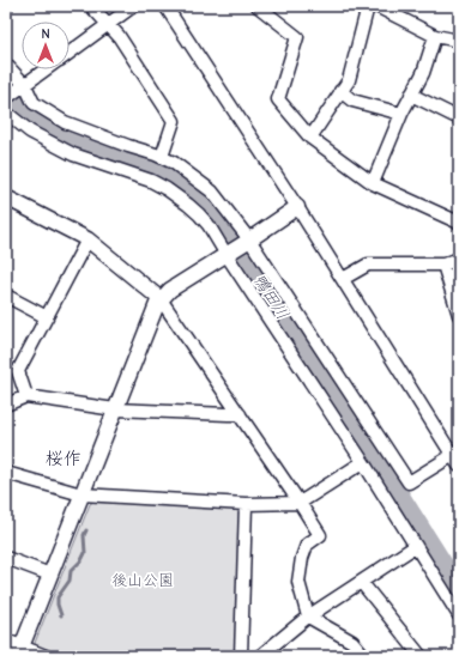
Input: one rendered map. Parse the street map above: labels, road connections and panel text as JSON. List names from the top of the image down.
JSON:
{
  "districts": ["桜作"],
  "water": ["鴨田川"],
  "parks": ["後山公園"],
  "north": "top"
}
